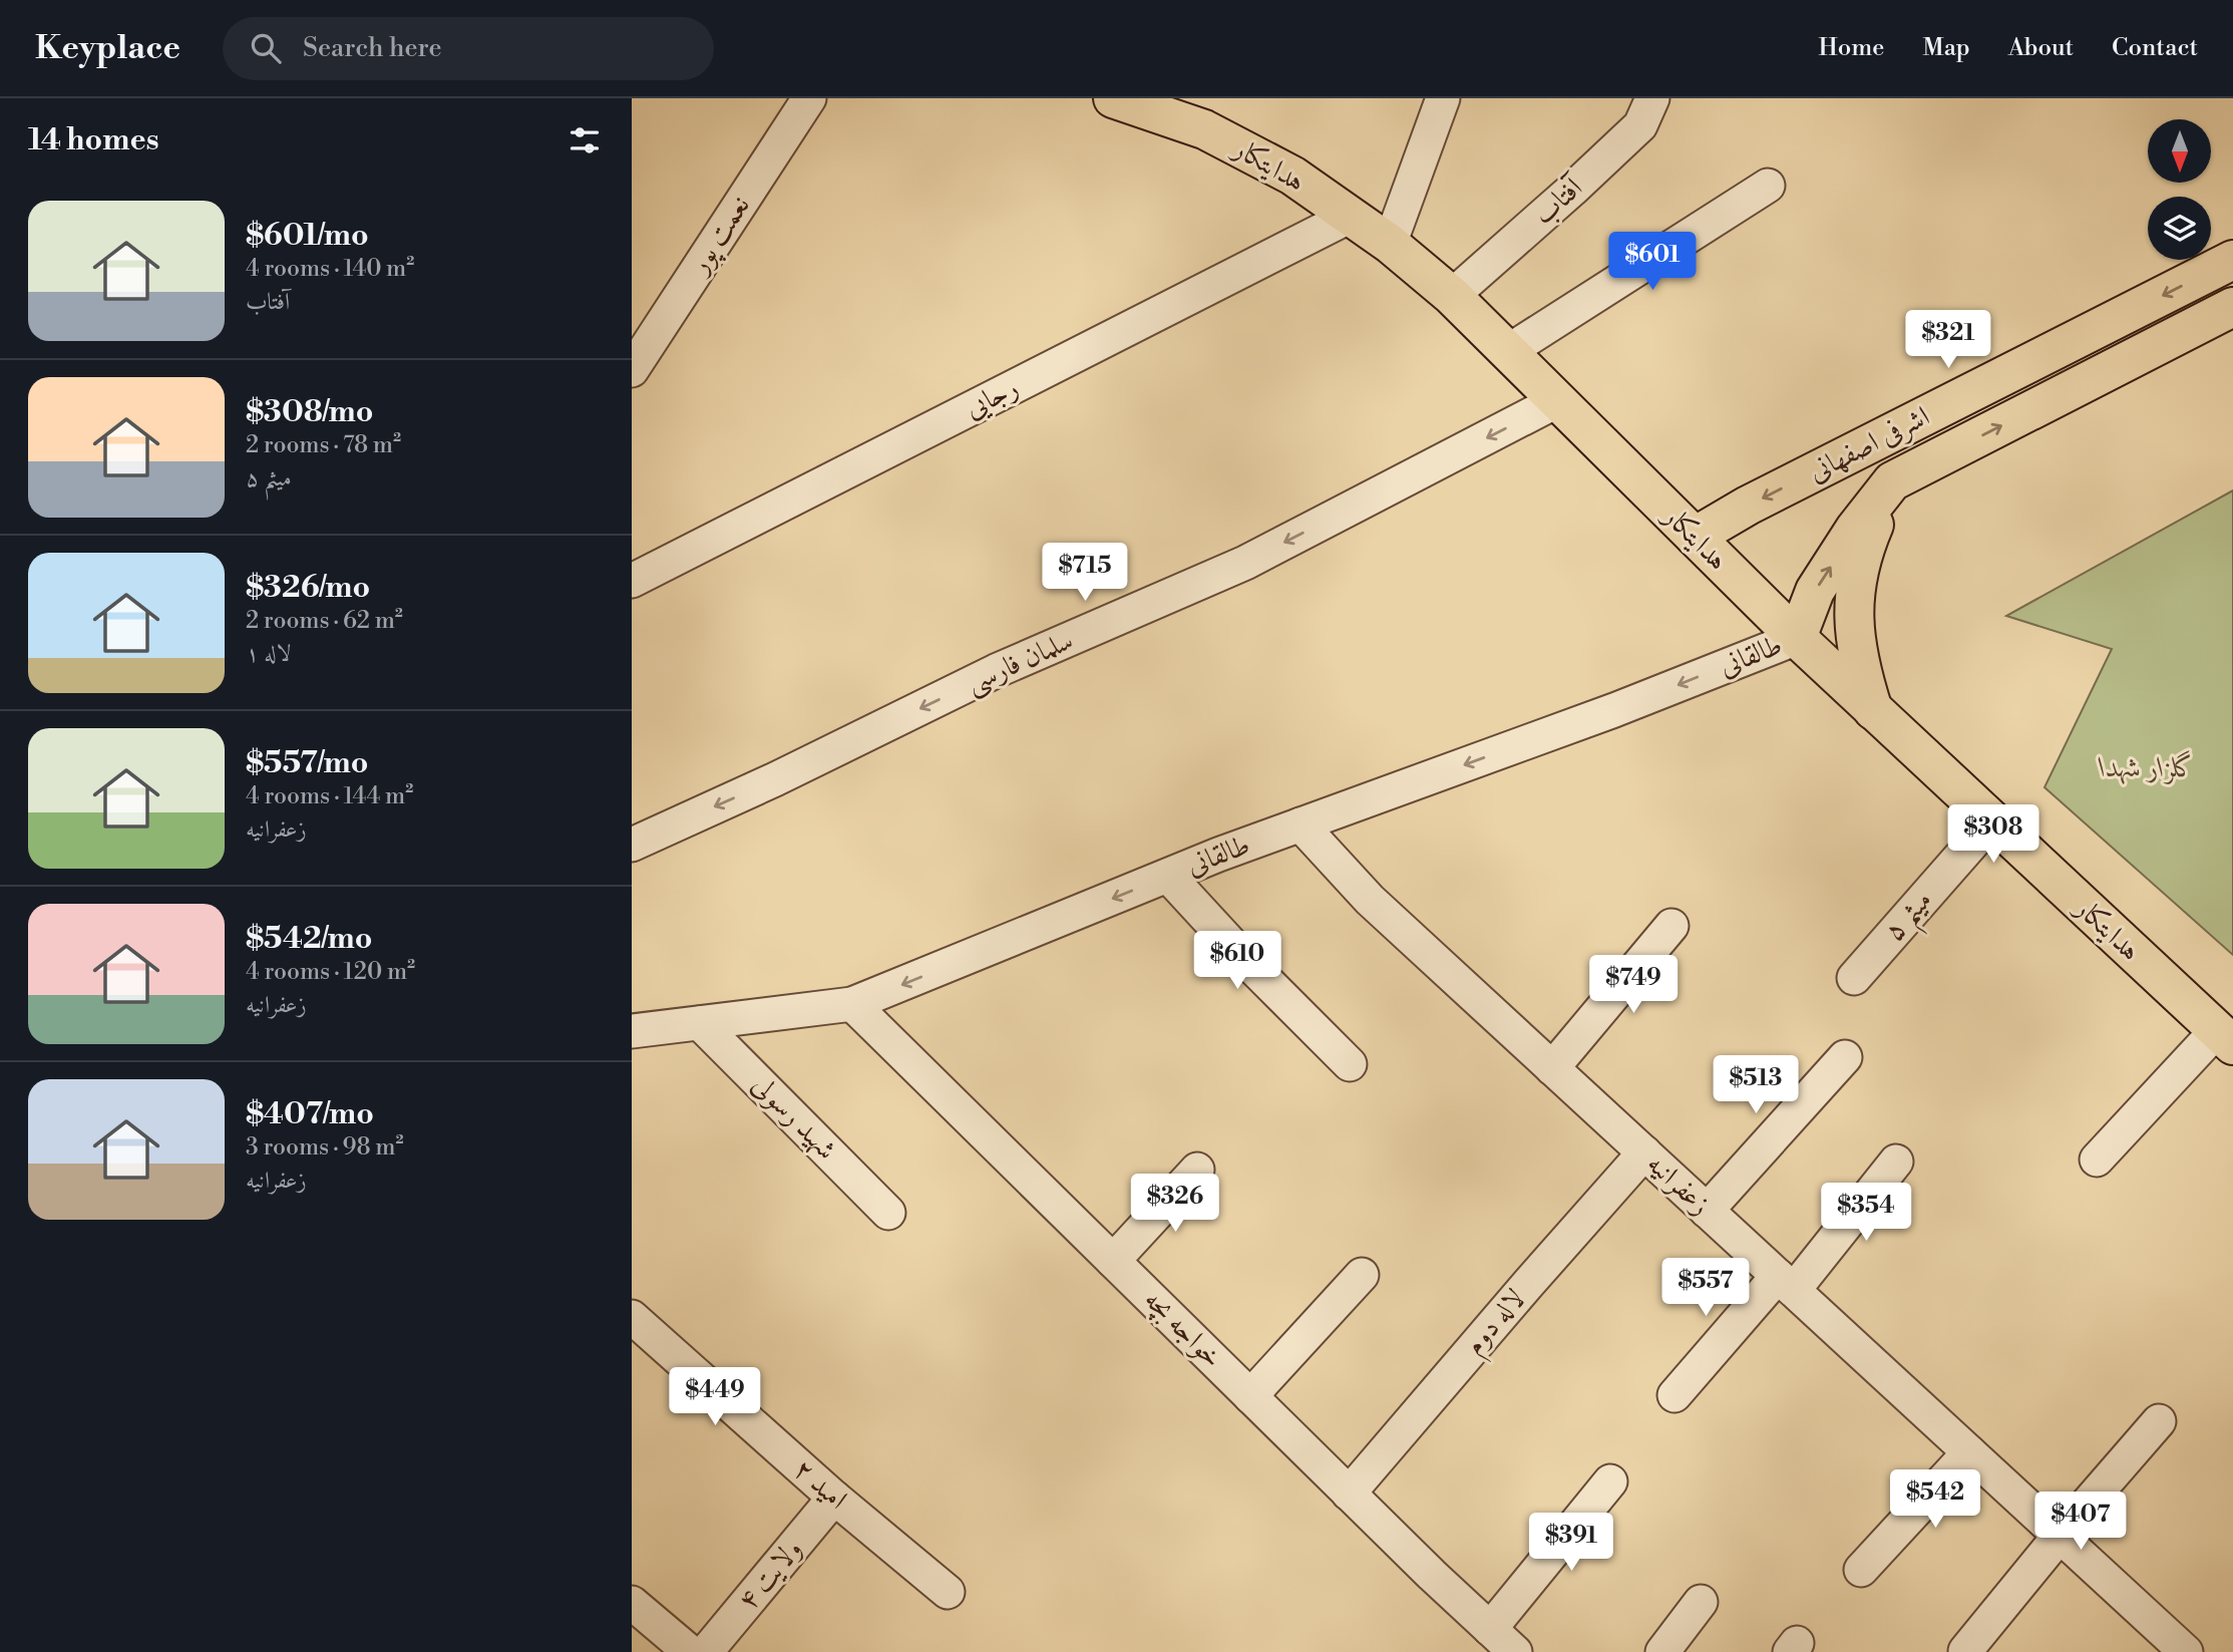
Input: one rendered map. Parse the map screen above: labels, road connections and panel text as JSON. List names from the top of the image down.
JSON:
{
  "streets": {
    "main road": ["هدایتکار", "اشرفی اصفهانی"],
    "street": [
      "آفتاب",
      "نعمت پور",
      "رجایی",
      "طالقانی",
      "سلمان فارسی",
      "میثم ۵",
      "شهید رسولی",
      "زعفرانیه",
      "لاله دوم",
      "خواجه بچه",
      "امید ۲",
      "ولایت ۴"
    ]
  },
  "crossings": [
    ["هدایتکار", "آفتاب"],
    ["هدایتکار", "رجایی"],
    ["هدایتکار", "اشرفی اصفهانی"],
    ["هدایتکار", "طالقانی"],
    ["هدایتکار", "سلمان فارسی"],
    ["هدایتکار", "میثم ۵"],
    ["اشرفی اصفهانی", "طالقانی"],
    ["طالقانی", "شهید رسولی"],
    ["طالقانی", "زعفرانیه"],
    ["طالقانی", "خواجه بچه"],
    ["زعفرانیه", "لاله دوم"],
    ["لاله دوم", "خواجه بچه"],
    ["امید ۲", "ولایت ۴"]
  ],
  "one_way": ["طالقانی", "سلمان فارسی"],
  "parks": ["گلزار شهدا"],
  "north": "bottom",
  "page": {
    "header": "Keyplace",
    "search": "Search here",
    "nav": [
      "Home",
      "Map",
      "About",
      "Contact"
    ],
    "heading": "14 homes",
    "list": [
      {
        "name": "$601/mo",
        "note": "4 rooms · 140 m² · آفتاب"
      },
      {
        "name": "$308/mo",
        "note": "2 rooms · 78 m² · میثم ۵"
      },
      {
        "name": "$326/mo",
        "note": "2 rooms · 62 m² · لاله ۱"
      },
      {
        "name": "$557/mo",
        "note": "4 rooms · 144 m² · زعفرانیه"
      },
      {
        "name": "$542/mo",
        "note": "4 rooms · 120 m² · زعفرانیه"
      },
      {
        "name": "$407/mo",
        "note": "3 rooms · 98 m² · زعفرانیه"
      }
    ],
    "price": [
      "$601",
      "$321",
      "$715",
      "$308",
      "$610",
      "$749",
      "$513",
      "$326",
      "$354",
      "$557",
      "$449",
      "$542",
      "$407",
      "$391"
    ]
  }
}
